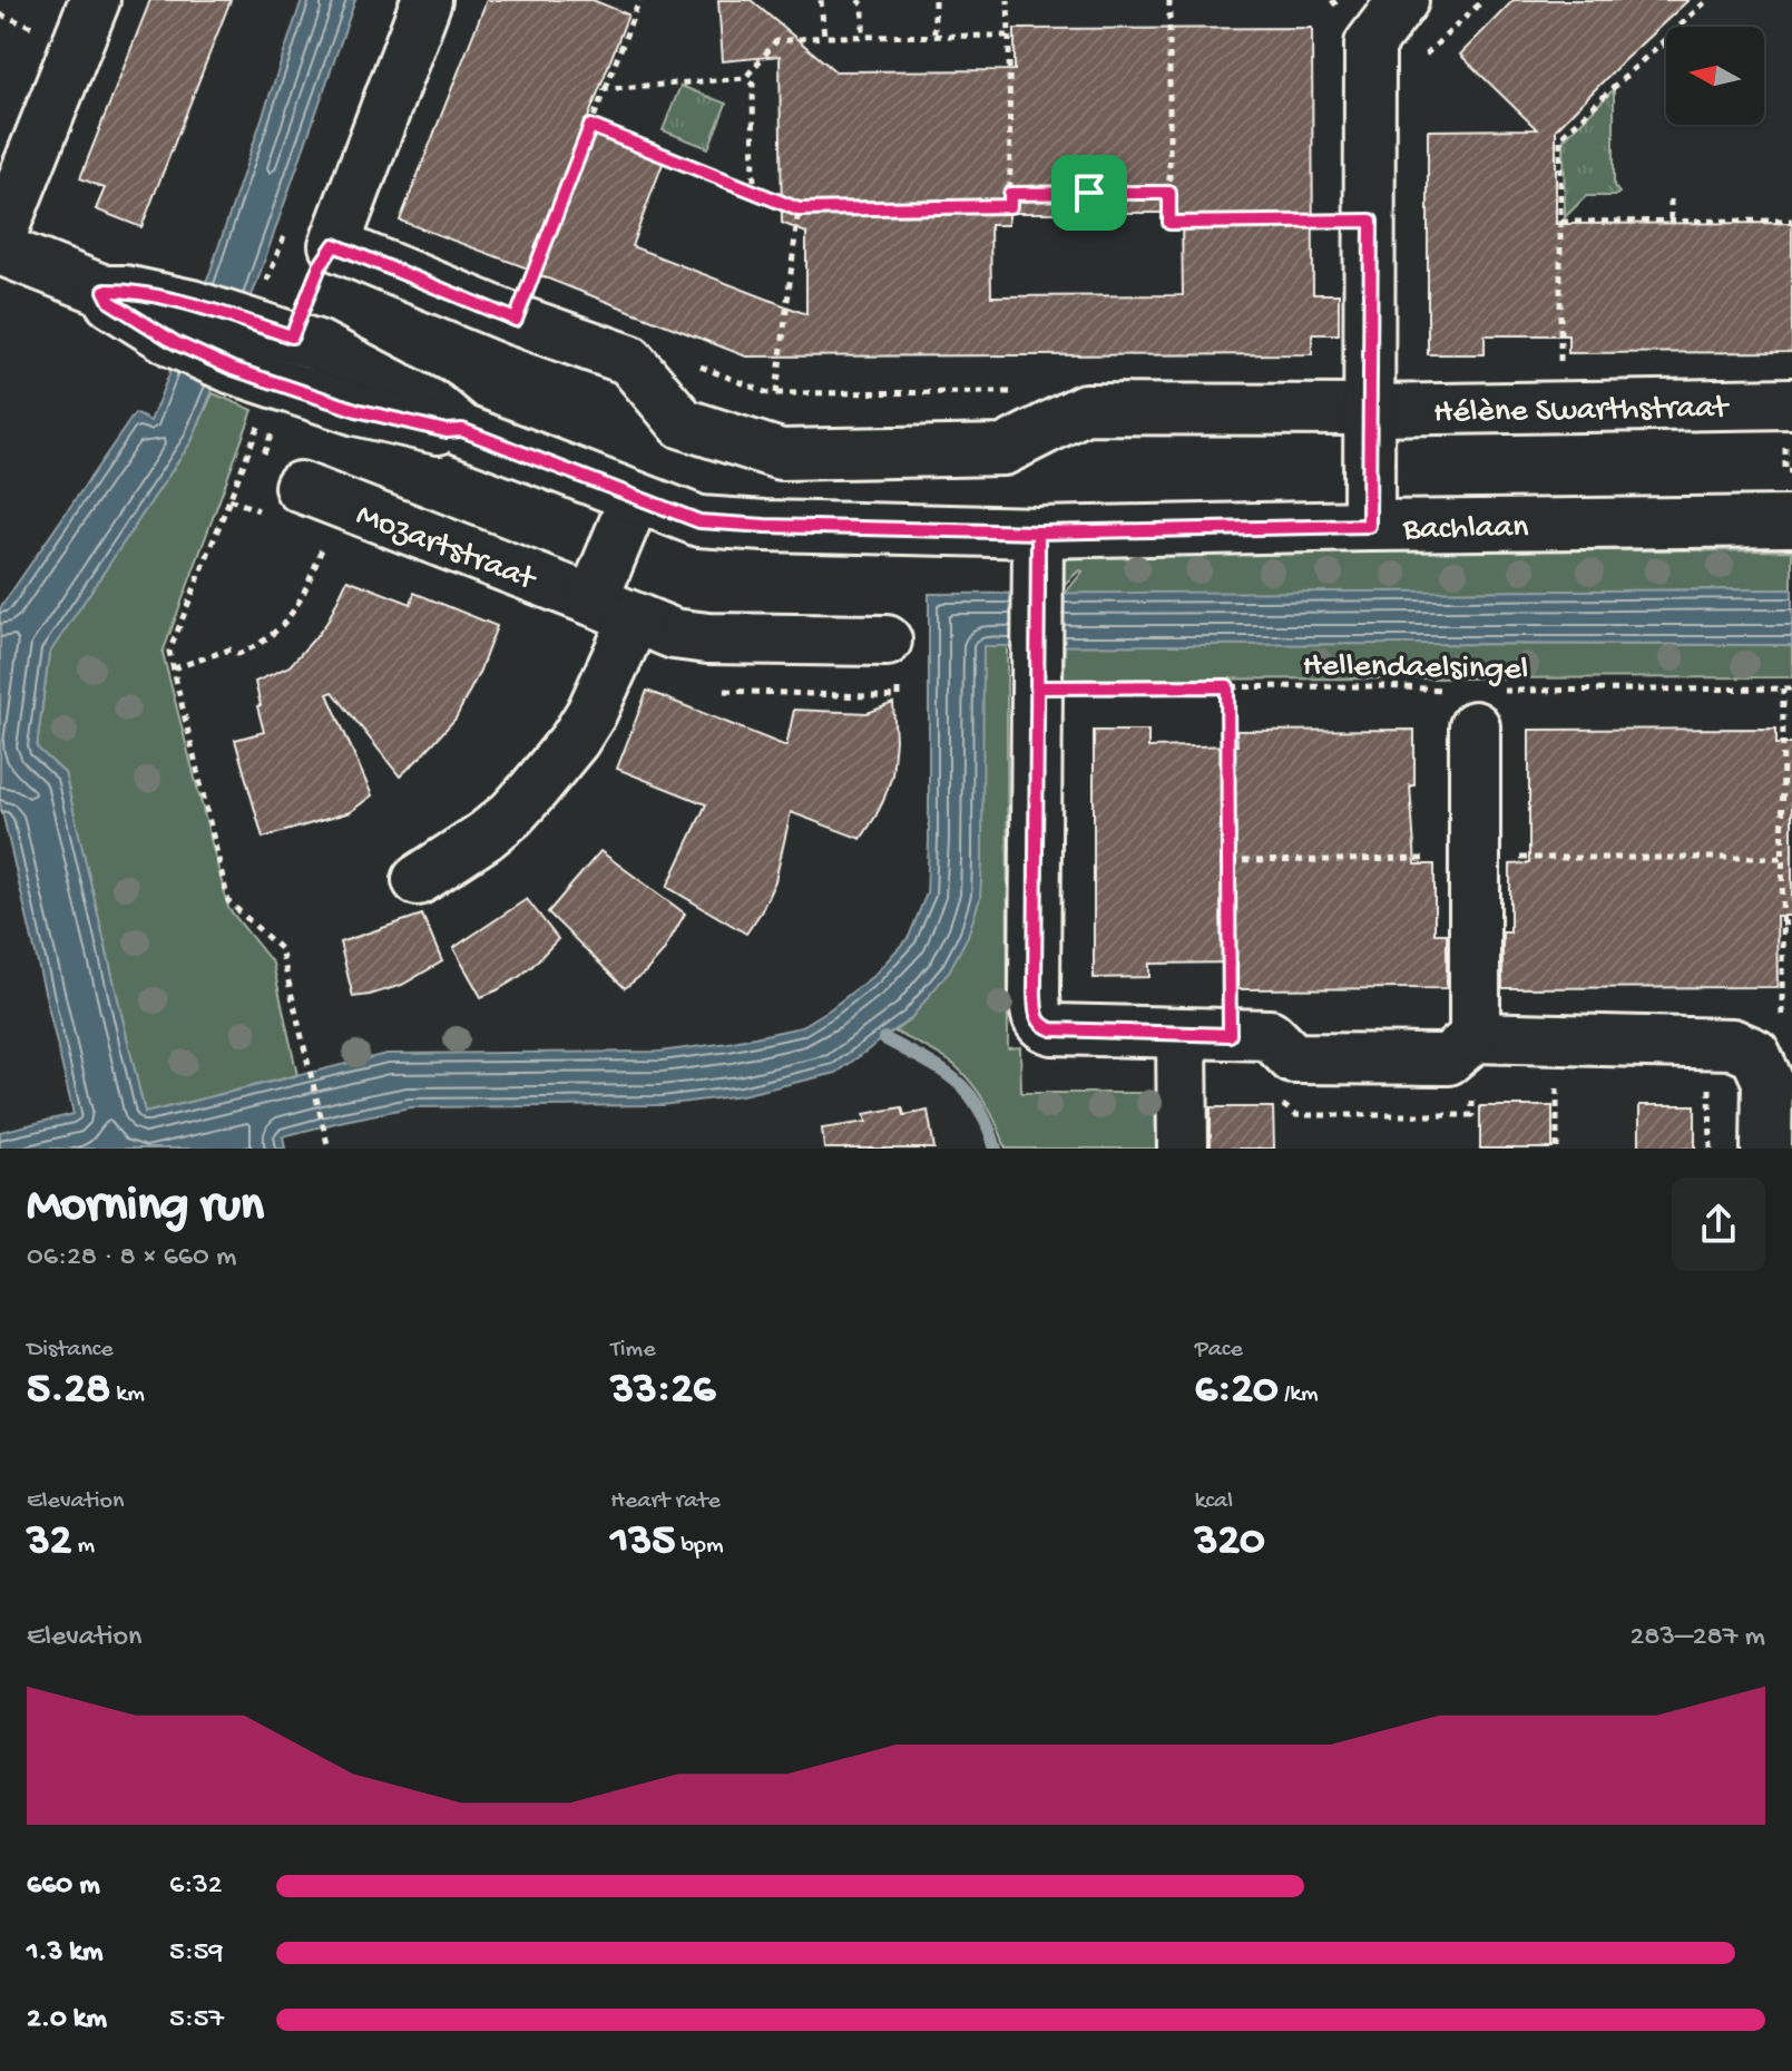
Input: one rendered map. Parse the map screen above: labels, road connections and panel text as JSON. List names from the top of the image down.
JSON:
{
  "streets": {
    "street": ["Hélène Swarthstraat", "Bachlaan", "Mozartstraat"],
    "path": ["Hellendaelsingel"]
  },
  "north": "left",
  "page": {
    "heading": ["Morning run", "06:28 · 8 × 660 m"],
    "stats": [
      ["Distance", "5.28 km"],
      ["Time", "33:26"],
      ["Pace", "6:20 /km"],
      ["Elevation", "32 m"],
      ["Heart rate", "135 bpm"],
      ["kcal", "320"]
    ],
    "chart": ["Elevation", "283–287 m"],
    "list": [
      {
        "name": "660 m",
        "note": "6:32"
      },
      {
        "name": "1.3 km",
        "note": "5:59"
      },
      {
        "name": "2.0 km",
        "note": "5:57"
      }
    ]
  }
}
